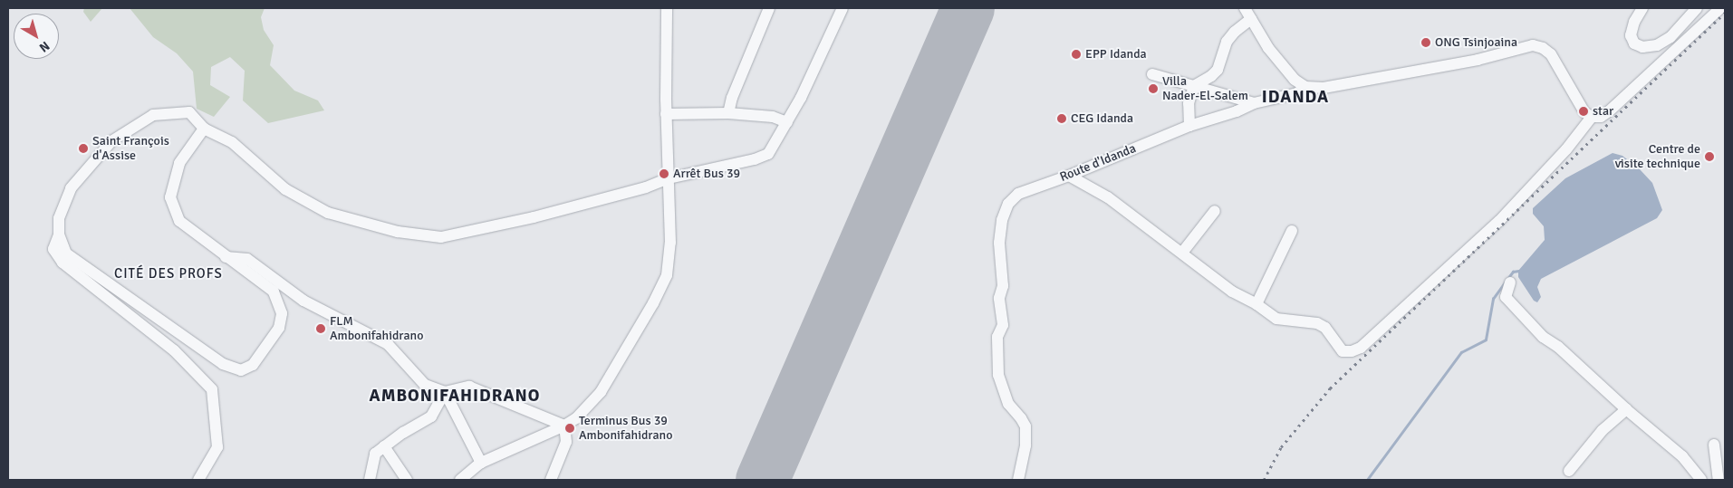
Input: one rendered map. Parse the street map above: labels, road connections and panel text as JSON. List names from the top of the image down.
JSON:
{
  "streets": {
    "street": ["Route d'Idanda"]
  },
  "districts": ["IDANDA", "CITÉ DES PROFS", "AMBONIFAHIDRANO"],
  "places": [
    "ONG Tsinjoaina",
    "EPP Idanda",
    "Villa Nader-El-Salem",
    "star",
    "CEG Idanda",
    "Saint François d'Assise",
    "Centre de visite technique",
    "Arrêt Bus 39",
    "FLM Ambonifahidrano",
    "Terminus Bus 39 Ambonifahidrano"
  ],
  "north": "bottom right"
}
